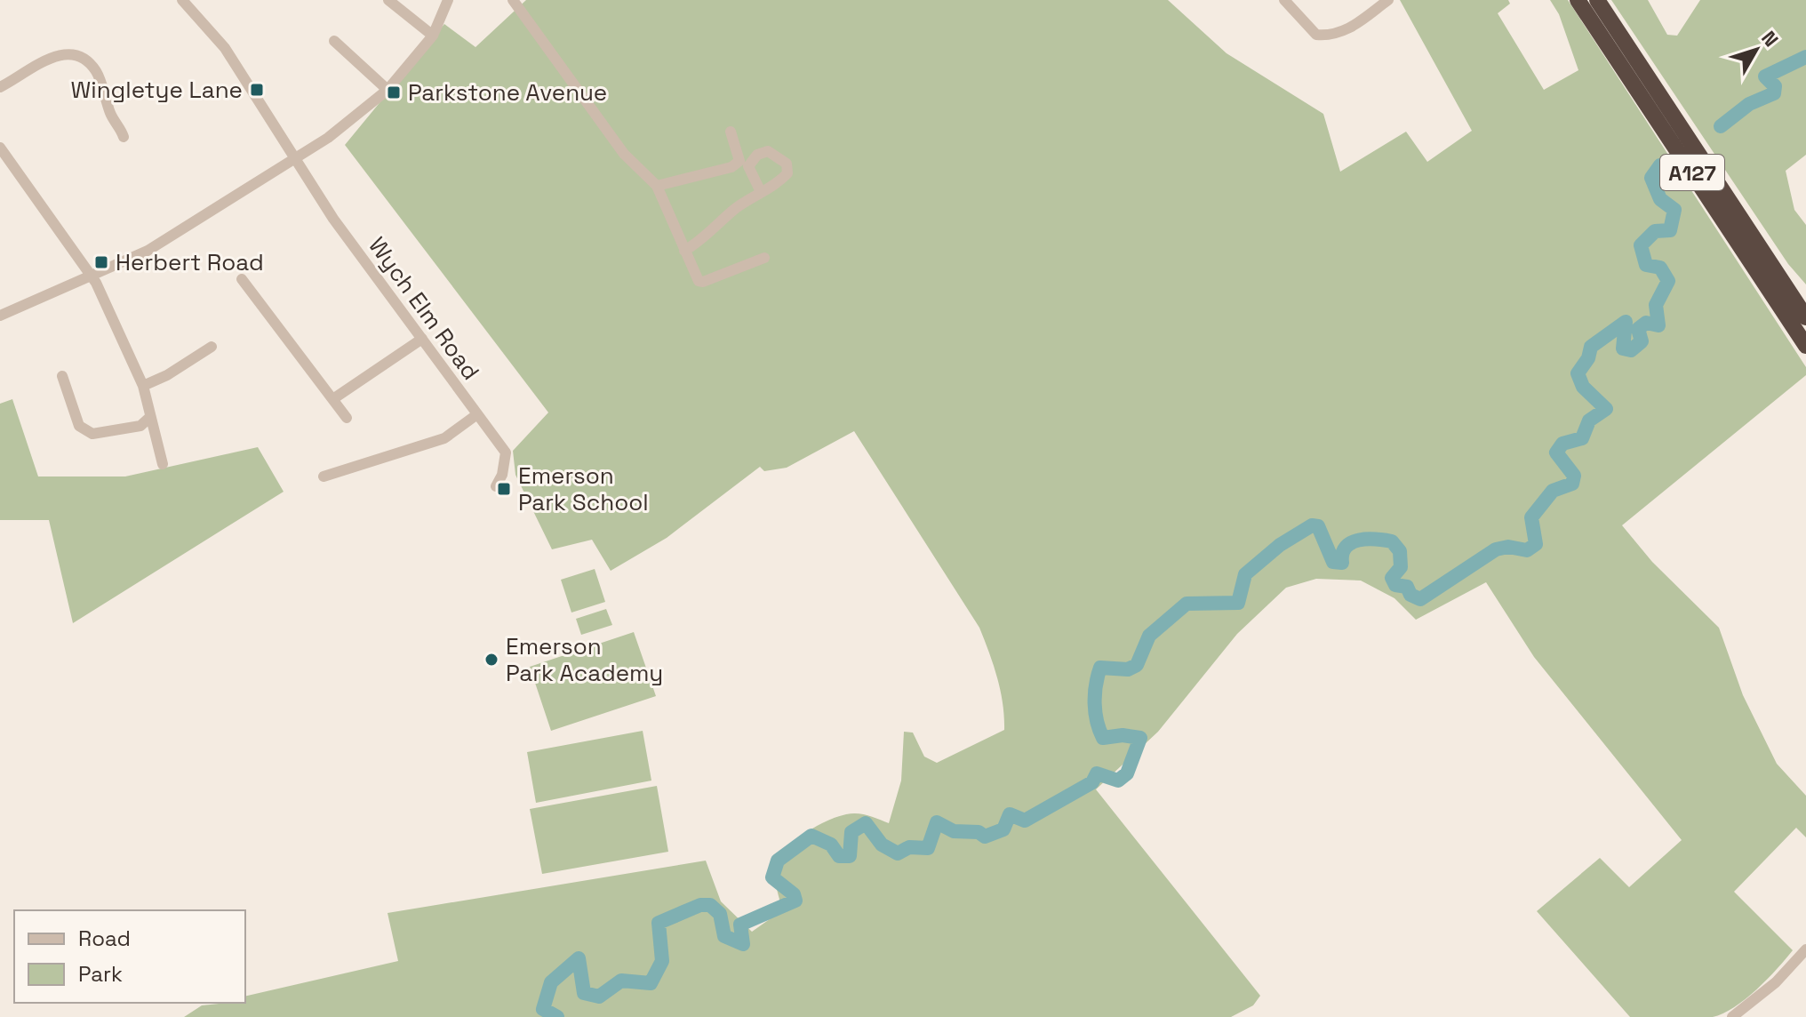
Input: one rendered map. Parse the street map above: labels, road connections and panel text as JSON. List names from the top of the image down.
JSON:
{
  "streets": {
    "highway": ["A127"],
    "street": ["Wych Elm Road"]
  },
  "places": {
    "transit": [
      "Wingletye Lane",
      "Parkstone Avenue",
      "Herbert Road",
      "Emerson Park School"
    ],
    "other": ["Emerson Park Academy"]
  },
  "legend": ["Road", "Park"],
  "north": "top right"
}
